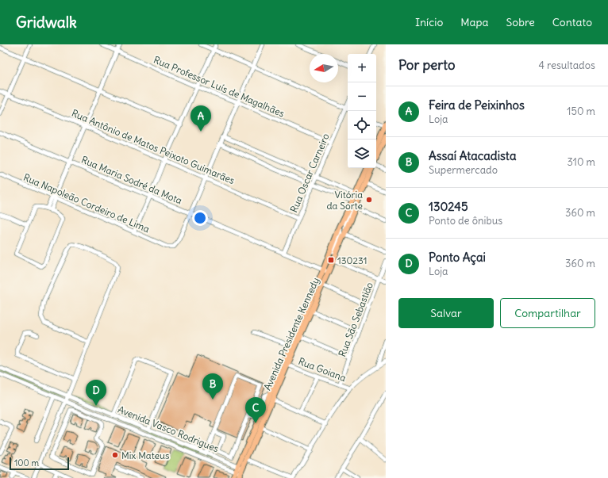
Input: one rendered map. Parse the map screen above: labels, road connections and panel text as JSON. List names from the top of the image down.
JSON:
{
  "streets": {
    "main road": ["Avenida Presidente Kennedy"],
    "street": [
      "Rua Professor Luís de Magalhães",
      "Rua Antônio de Matos Peixoto Guimarães",
      "Rua Oscar Carneiro",
      "Rua Maria Sodré da Mota",
      "Rua Napoleão Cordeiro de Lima",
      "Rua São Sebastião",
      "Rua Goiana",
      "Avenida Vasco Rodrigues"
    ]
  },
  "crossings": [
    ["Rua Professor Luís de Magalhães", "Rua Oscar Carneiro"],
    ["Rua Antônio de Matos Peixoto Guimarães", "Rua Oscar Carneiro"],
    ["Rua Oscar Carneiro", "Rua Maria Sodré da Mota"],
    ["Rua Maria Sodré da Mota", "Rua Napoleão Cordeiro de Lima"],
    ["Rua Maria Sodré da Mota", "Avenida Presidente Kennedy"],
    ["Rua São Sebastião", "Rua Goiana"],
    ["Avenida Presidente Kennedy", "Rua Goiana"],
    ["Avenida Presidente Kennedy", "Avenida Vasco Rodrigues"]
  ],
  "places": {
    "other": ["Vitória da Sorte", "Mix Mateus"],
    "transit": ["130231"]
  },
  "scale_bar": "100 m",
  "north": "left",
  "page": {
    "header": "Gridwalk",
    "nav": [
      "Início",
      "Mapa",
      "Sobre",
      "Contato"
    ],
    "heading": ["Por perto", "4 resultados"],
    "map_buttons": ["+", "−"],
    "list": [
      {
        "mark": "A",
        "name": "Feira de Peixinhos",
        "note": "Loja",
        "value": "150 m"
      },
      {
        "mark": "B",
        "name": "Assaí Atacadista",
        "note": "Supermercado",
        "value": "310 m"
      },
      {
        "mark": "C",
        "name": "130245",
        "note": "Ponto de ônibus",
        "value": "360 m"
      },
      {
        "mark": "D",
        "name": "Ponto Açai",
        "note": "Loja",
        "value": "360 m"
      }
    ],
    "pins": [
      "A",
      "B",
      "D",
      "C"
    ],
    "buttons": ["Salvar", "Compartilhar"],
    "scale": "100 m"
  }
}
